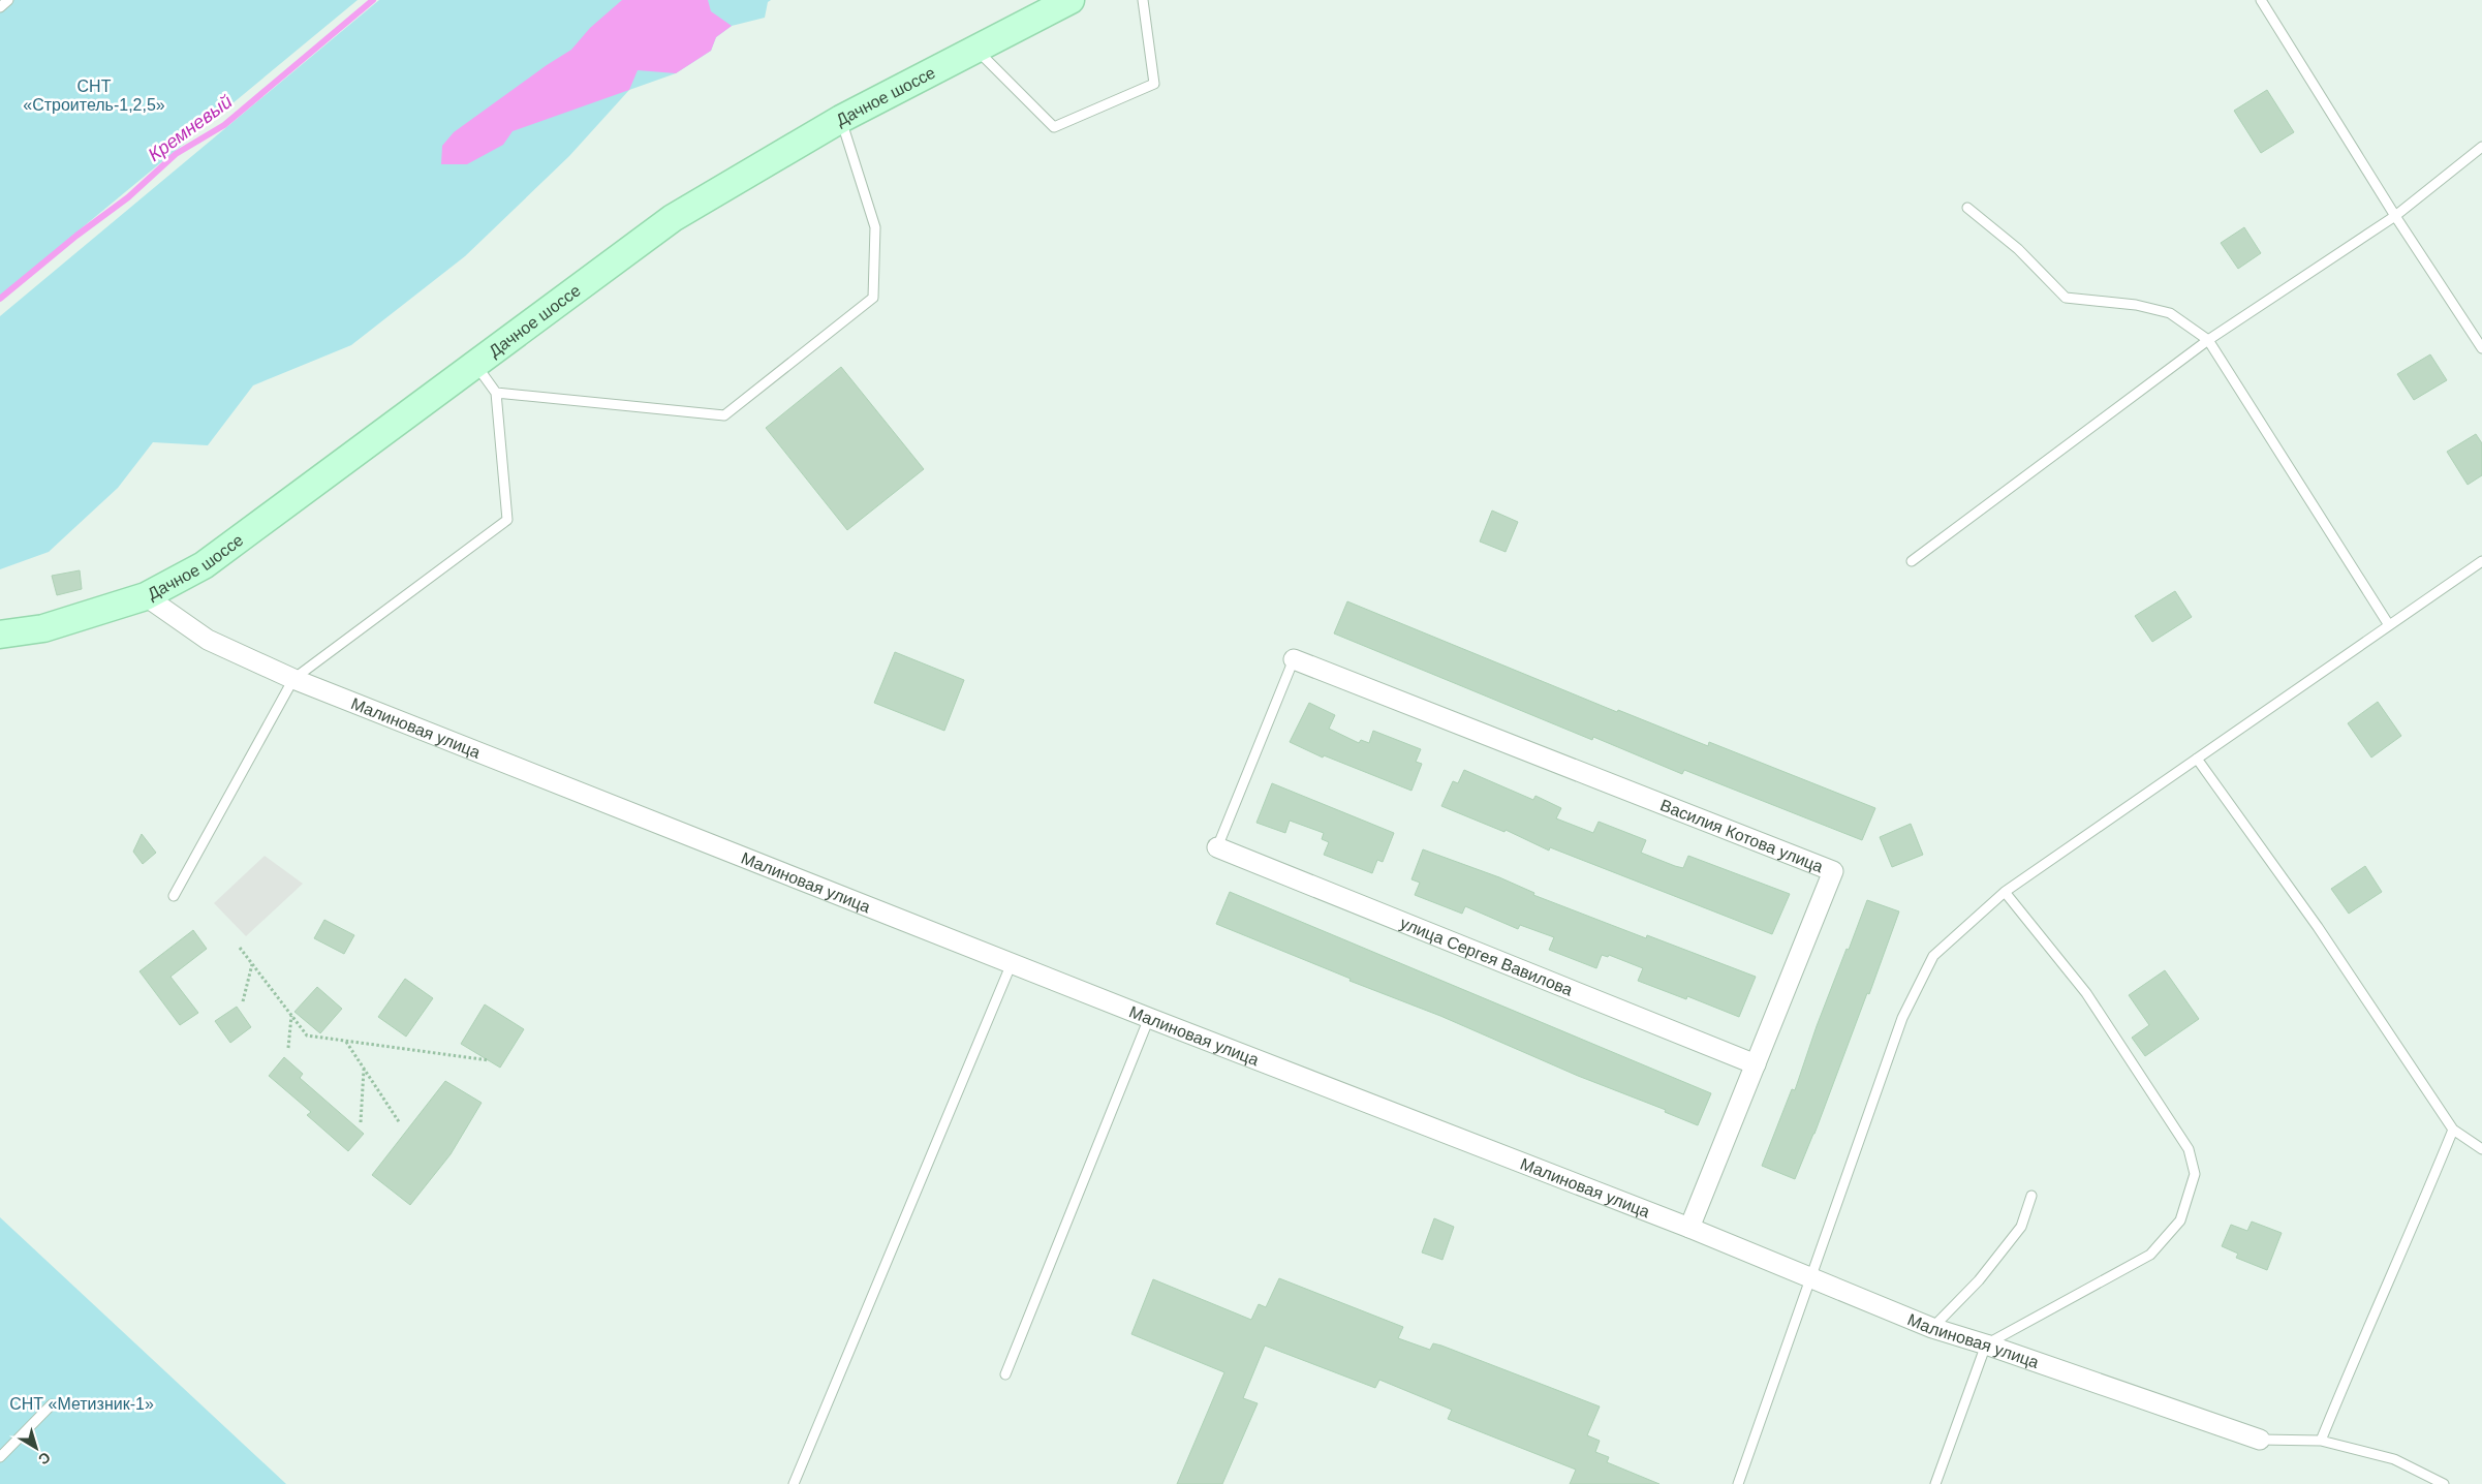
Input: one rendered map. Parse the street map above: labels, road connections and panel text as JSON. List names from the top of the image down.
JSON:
{
  "streets": {
    "main road": ["Дачное шоссе"],
    "street": ["Малиновая улица", "Василия Котова улица", "улица Сергея Вавилова"]
  },
  "crossings": [
    ["Дачное шоссе", "Малиновая улица"],
    ["Малиновая улица", "Василия Котова улица"],
    ["Василия Котова улица", "улица Сергея Вавилова"]
  ],
  "water": ["Кремневый"],
  "parks": ["СНТ «Строитель-1,2,5»", "СНТ «Метизник-1»"],
  "north": "bottom right"
}
